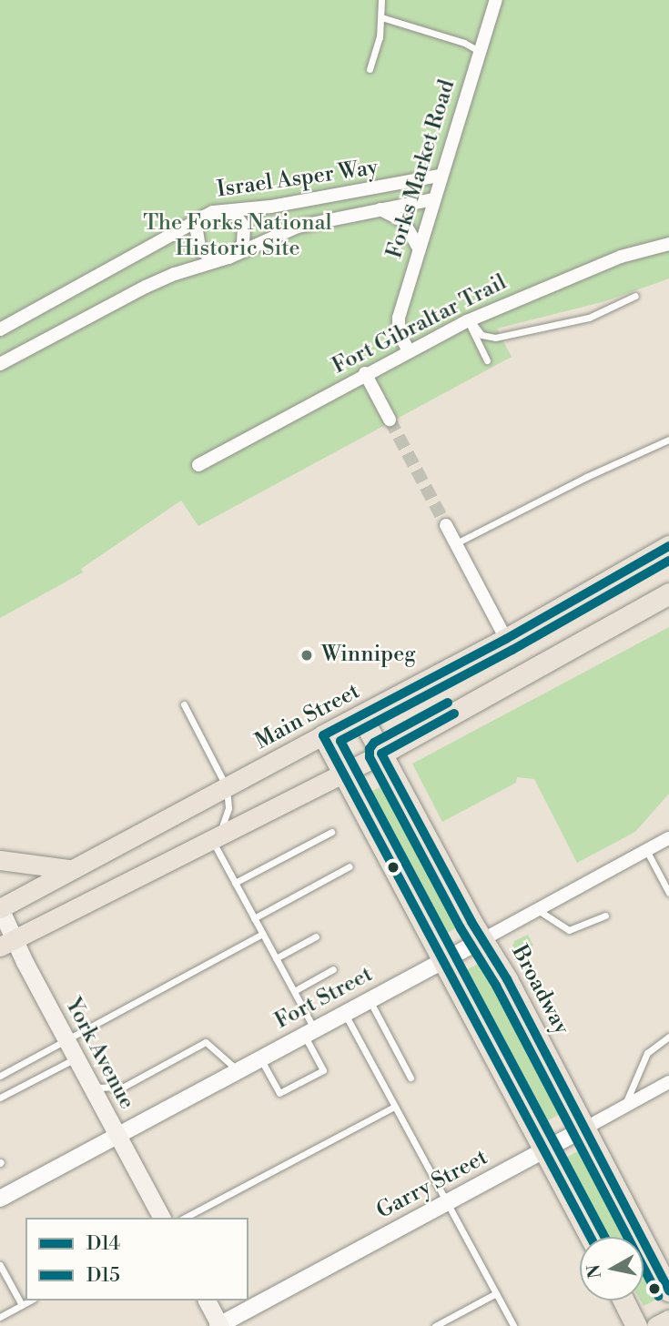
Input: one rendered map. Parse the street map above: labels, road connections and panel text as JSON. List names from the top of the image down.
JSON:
{
  "streets": {
    "highway": ["Main Street", "Broadway"],
    "main road": ["York Avenue"],
    "street": [
      "Forks Market Road",
      "Israel Asper Way",
      "Fort Gibraltar Trail",
      "Fort Street",
      "Garry Street"
    ]
  },
  "crossings": [
    ["Forks Market Road", "Israel Asper Way"],
    ["Forks Market Road", "Fort Gibraltar Trail"],
    ["Main Street", "Broadway"],
    ["Main Street", "York Avenue"],
    ["Broadway", "Fort Street"],
    ["Broadway", "Garry Street"],
    ["Fort Street", "York Avenue"]
  ],
  "parks": ["The Forks National Historic Site"],
  "places": ["Winnipeg"],
  "lines": ["transit line D14", "transit line D15"],
  "legend": ["D14", "D15"],
  "north": "left"
}
